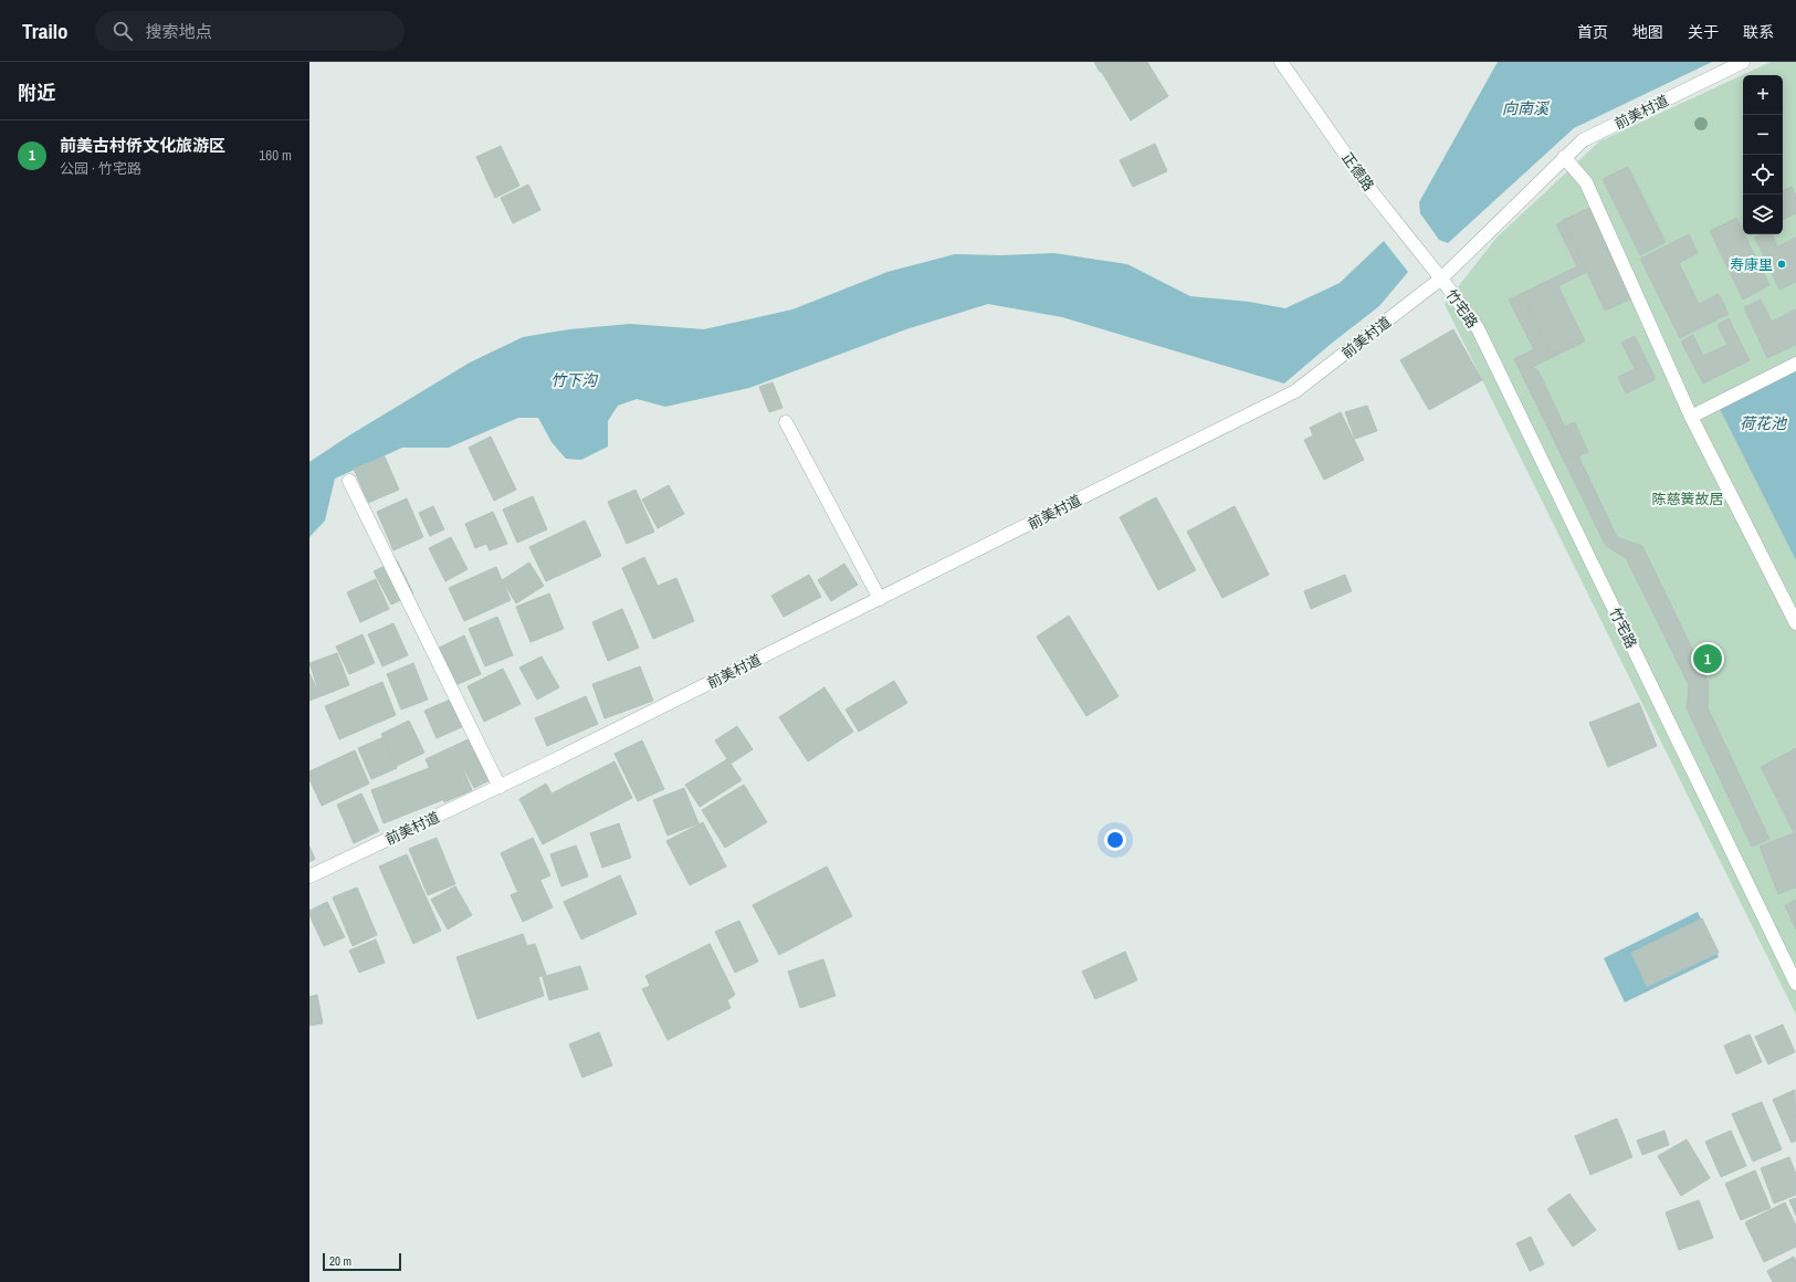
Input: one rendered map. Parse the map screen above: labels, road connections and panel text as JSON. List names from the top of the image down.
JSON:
{
  "streets": {
    "street": ["前美村道", "正德路", "竹宅路"]
  },
  "crossings": [
    ["前美村道", "正德路"],
    ["前美村道", "竹宅路"],
    ["正德路", "竹宅路"]
  ],
  "water": ["向南溪", "竹下沟", "荷花池"],
  "parks": ["陈慈簧故居"],
  "places": ["寿康里"],
  "scale_bar": "20 m",
  "page": {
    "header": "Trailo",
    "search": "搜索地点",
    "nav": [
      "首页",
      "地图",
      "关于",
      "联系"
    ],
    "heading": "附近",
    "map_buttons": ["+", "−"],
    "list": [
      {
        "mark": "1",
        "name": "前美古村侨文化旅游区",
        "note": "公园 · 竹宅路",
        "value": "160 m"
      }
    ],
    "pins": "1",
    "scale": "20 m"
  }
}
